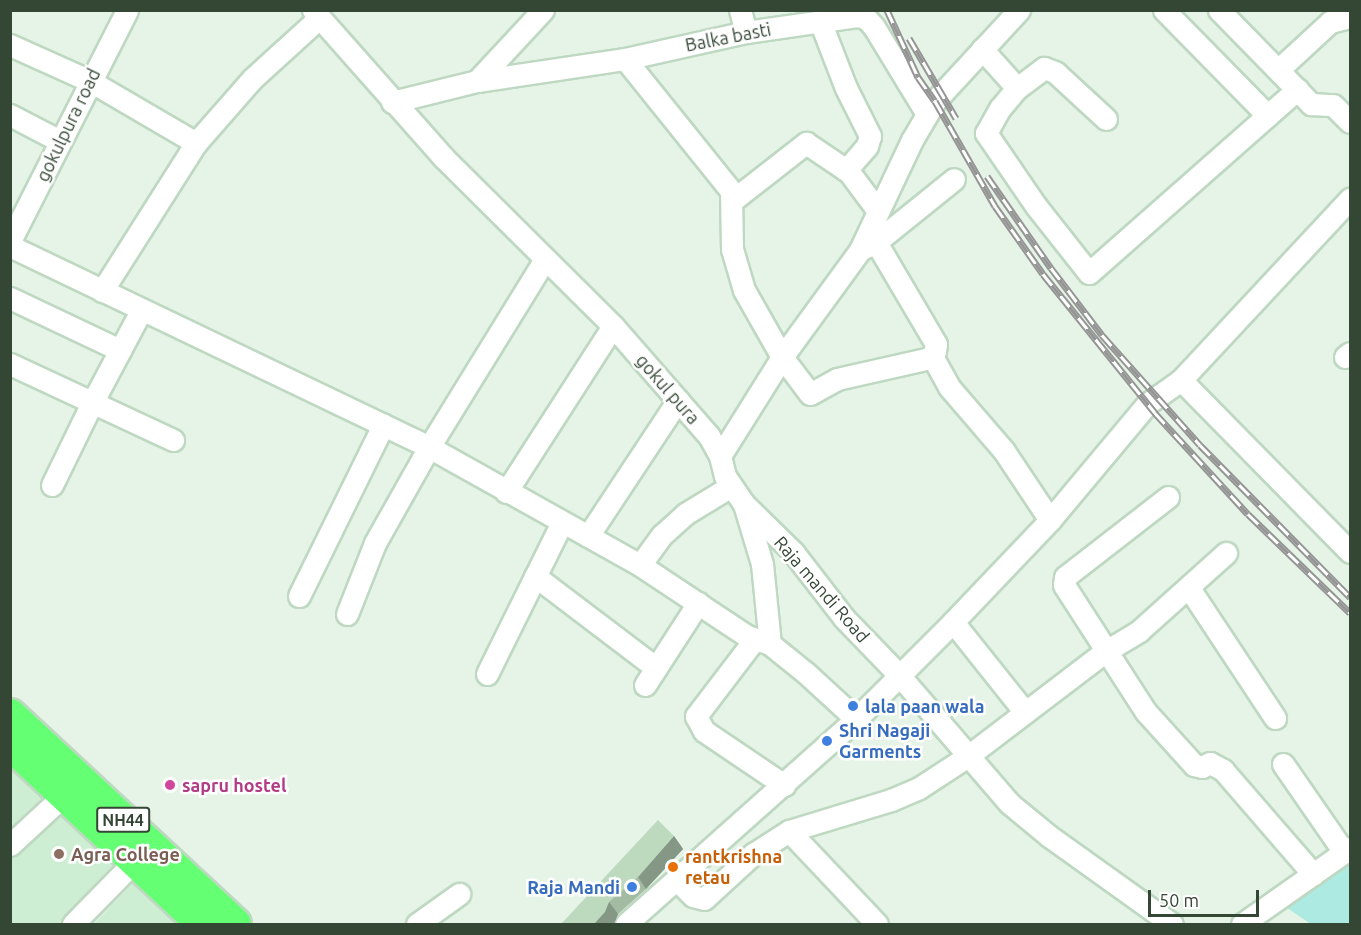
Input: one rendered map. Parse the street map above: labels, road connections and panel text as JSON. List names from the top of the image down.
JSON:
{
  "streets": {
    "highway": ["NH44"],
    "street": [
      "Balka basti",
      "gokulpura road",
      "gokul pura",
      "Raja mandi Road"
    ]
  },
  "crossings": [
    ["Balka basti", "gokul pura"],
    ["gokul pura", "Raja mandi Road"]
  ],
  "places": [
    "lala paan wala",
    "Shri Nagaji Garments",
    "sapru hostel",
    "Agra College",
    "rantkrishna retau",
    "Raja Mandi"
  ],
  "scale_bar": "50 m"
}
